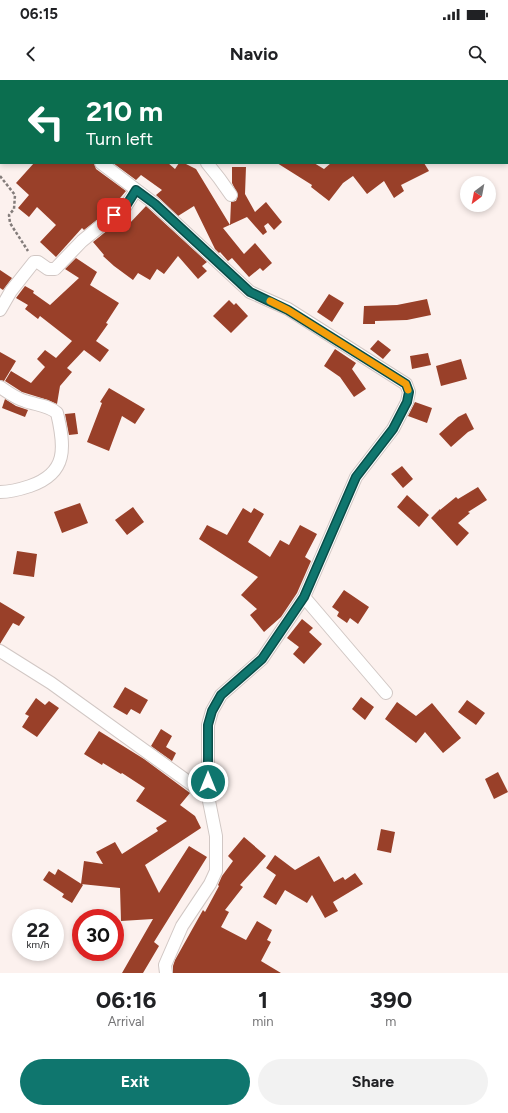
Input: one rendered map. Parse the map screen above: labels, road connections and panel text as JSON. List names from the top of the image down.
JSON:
{
  "north": "bottom left",
  "page": {
    "status": "06:15",
    "header": "Navio",
    "turn": ["210 m", "Turn left"],
    "speed": "22 km/h",
    "limit": "30",
    "eta": [
      "06:16",
      "Arrival",
      "1",
      "min",
      "390",
      "m"
    ],
    "buttons": ["Exit", "Share"]
  }
}
